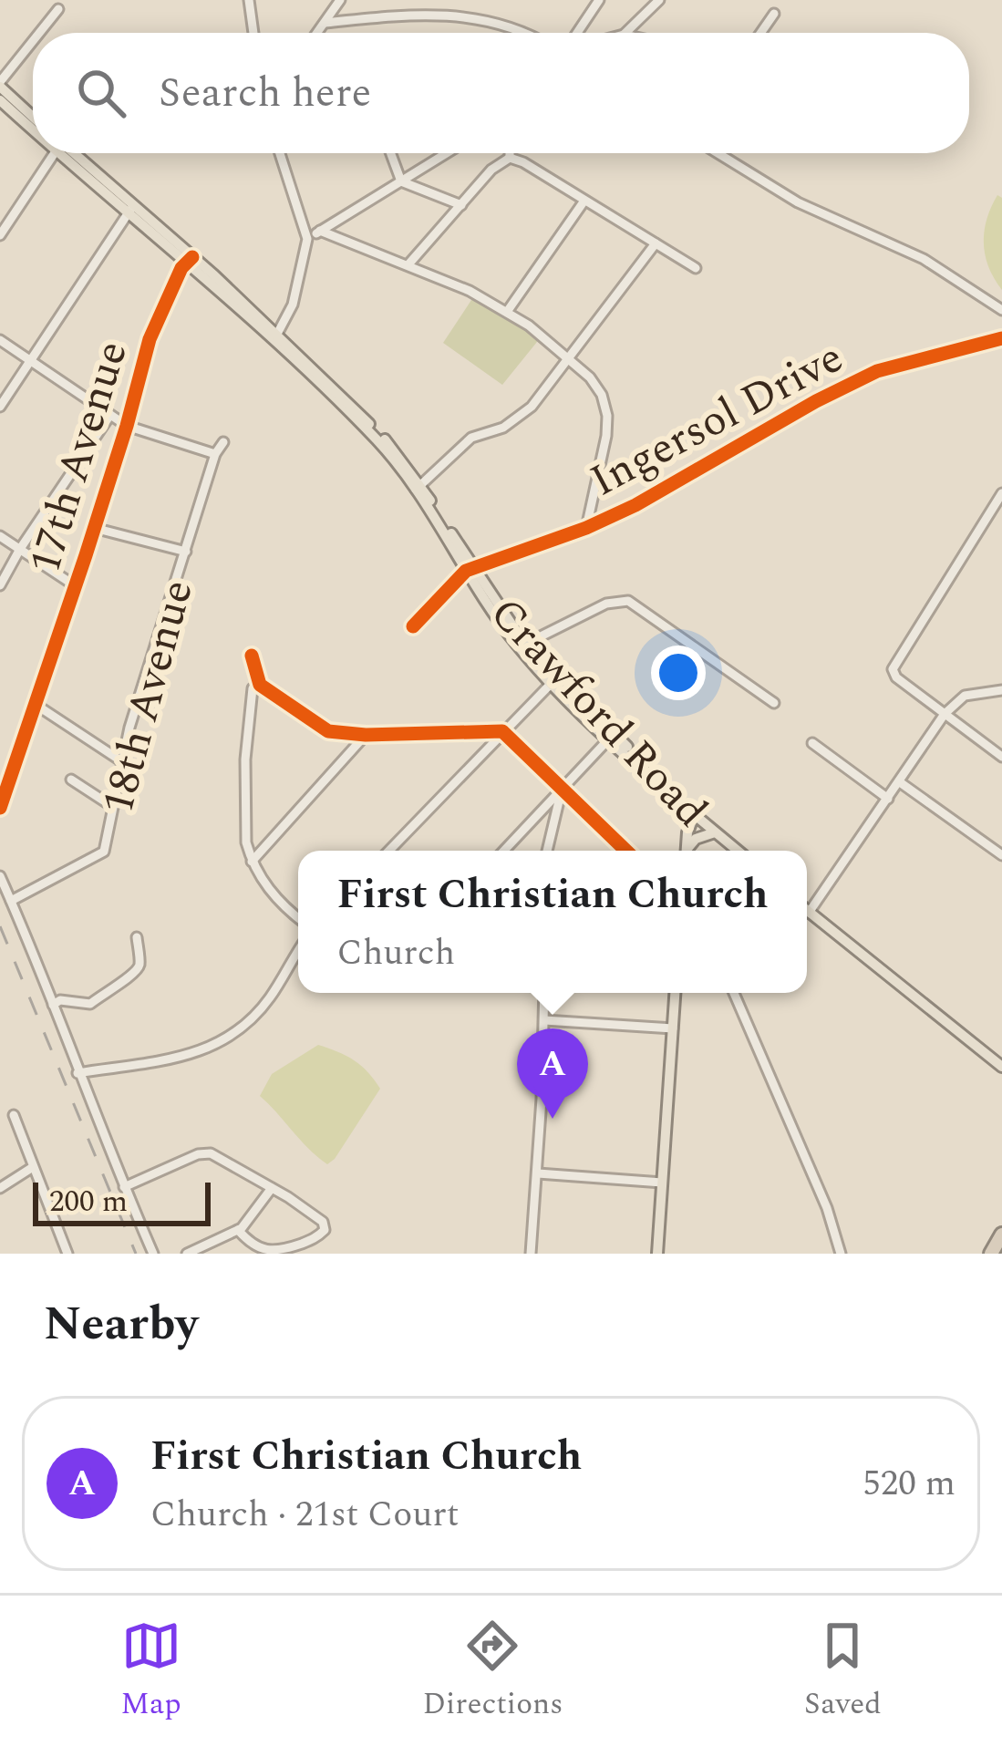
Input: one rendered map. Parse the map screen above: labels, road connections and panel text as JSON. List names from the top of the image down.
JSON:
{
  "streets": {
    "main road": ["Crawford Road"],
    "street": ["Ingersol Drive", "17th Avenue", "18th Avenue"]
  },
  "crossings": [
    ["Ingersol Drive", "Crawford Road"],
    ["17th Avenue", "Crawford Road"]
  ],
  "scale_bar": "200 m",
  "page": {
    "search": "Search here",
    "popup": ["First Christian Church", "Church"],
    "pins": "A",
    "scale": "200 m",
    "heading": "Nearby",
    "list": [
      {
        "mark": "A",
        "name": "First Christian Church",
        "note": "Church · 21st Court",
        "value": "520 m"
      }
    ],
    "nav": ["Map", "Directions", "Saved"]
  }
}
